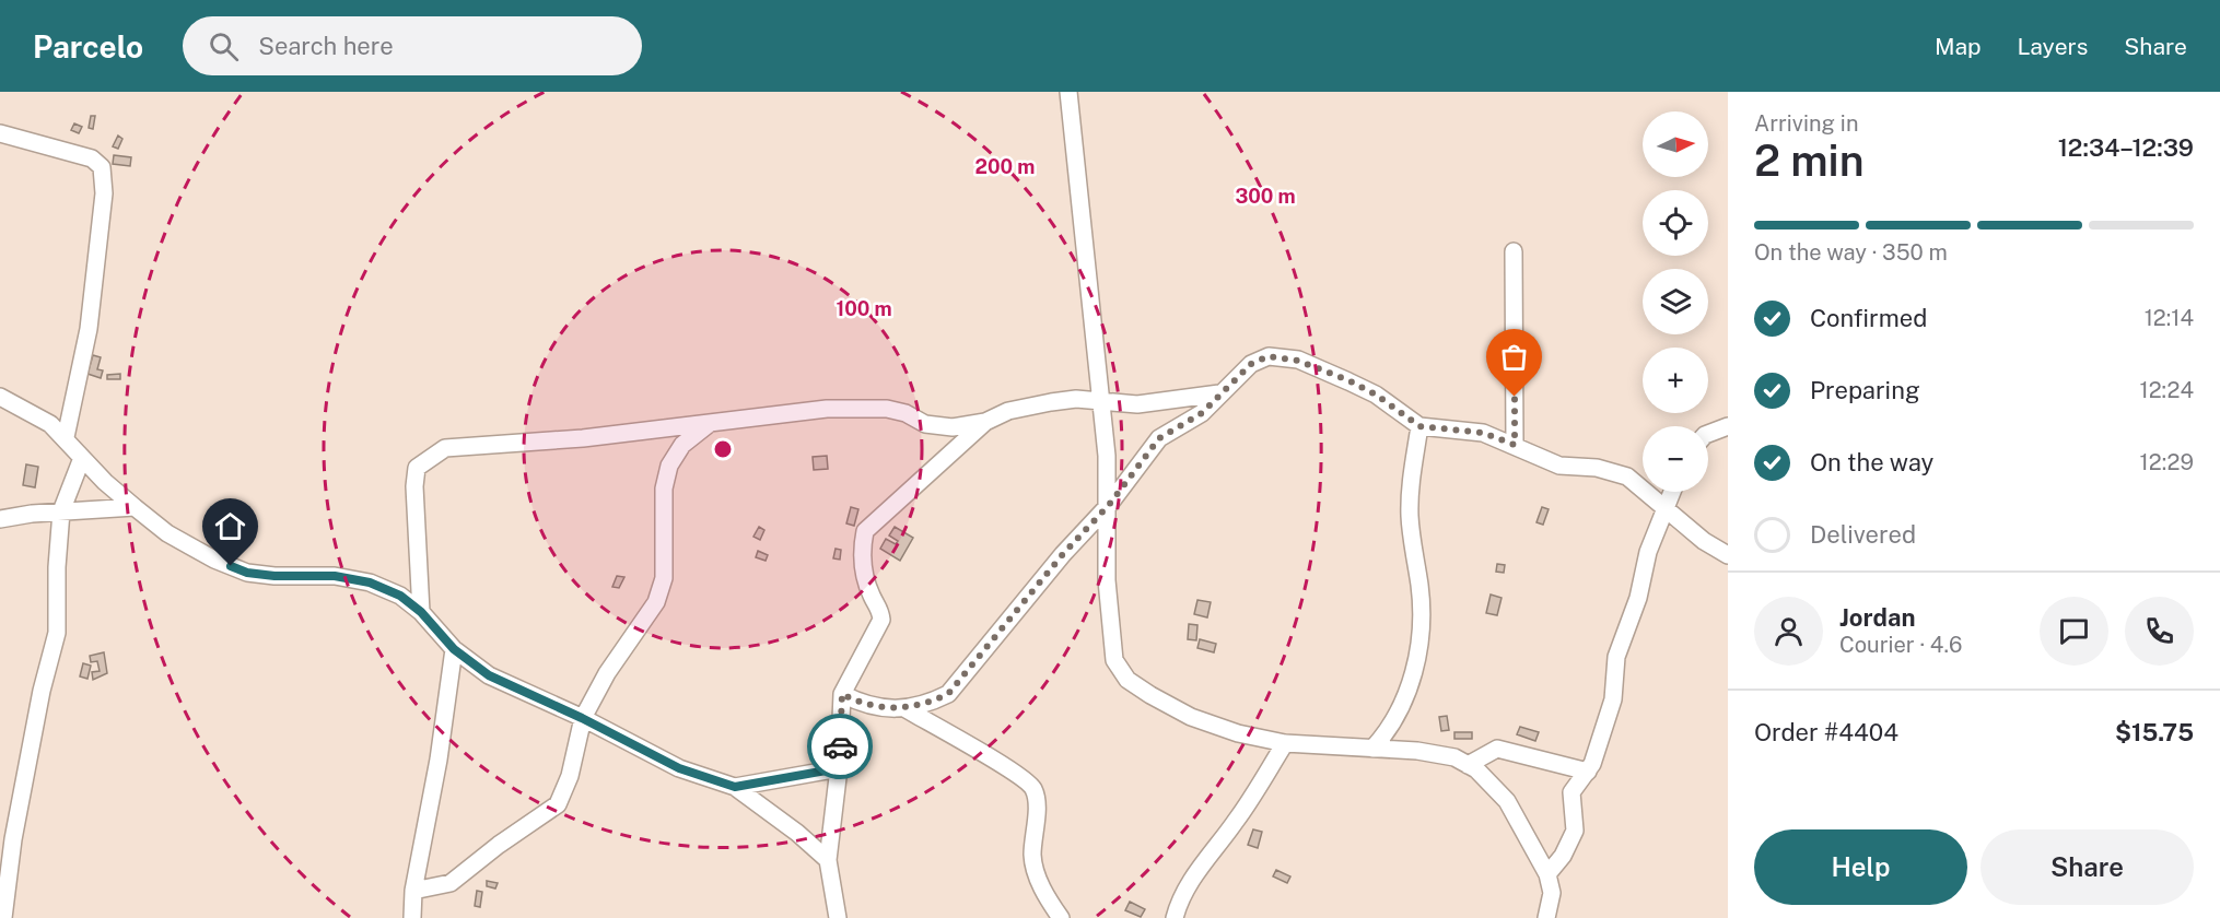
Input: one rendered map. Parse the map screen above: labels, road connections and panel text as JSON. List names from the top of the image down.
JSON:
{
  "north": "right",
  "page": {
    "header": "Parcelo",
    "search": "Search here",
    "nav": ["Map", "Layers", "Share"],
    "heading": ["2 min", "Arriving in", "12:34–12:39"],
    "panel": [
      "Jordan",
      "Courier · 4.6",
      "Order #4404",
      "$15.75"
    ],
    "map_buttons": ["+", "−"],
    "bar": "On the way · 350 m",
    "list": [
      ["Confirmed", "12:14"],
      ["Preparing", "12:24"],
      ["On the way", "12:29"],
      "Delivered"
    ],
    "buttons": ["Help", "Share"]
  },
  "rings": ["200 m", "300 m", "100 m"]
}
